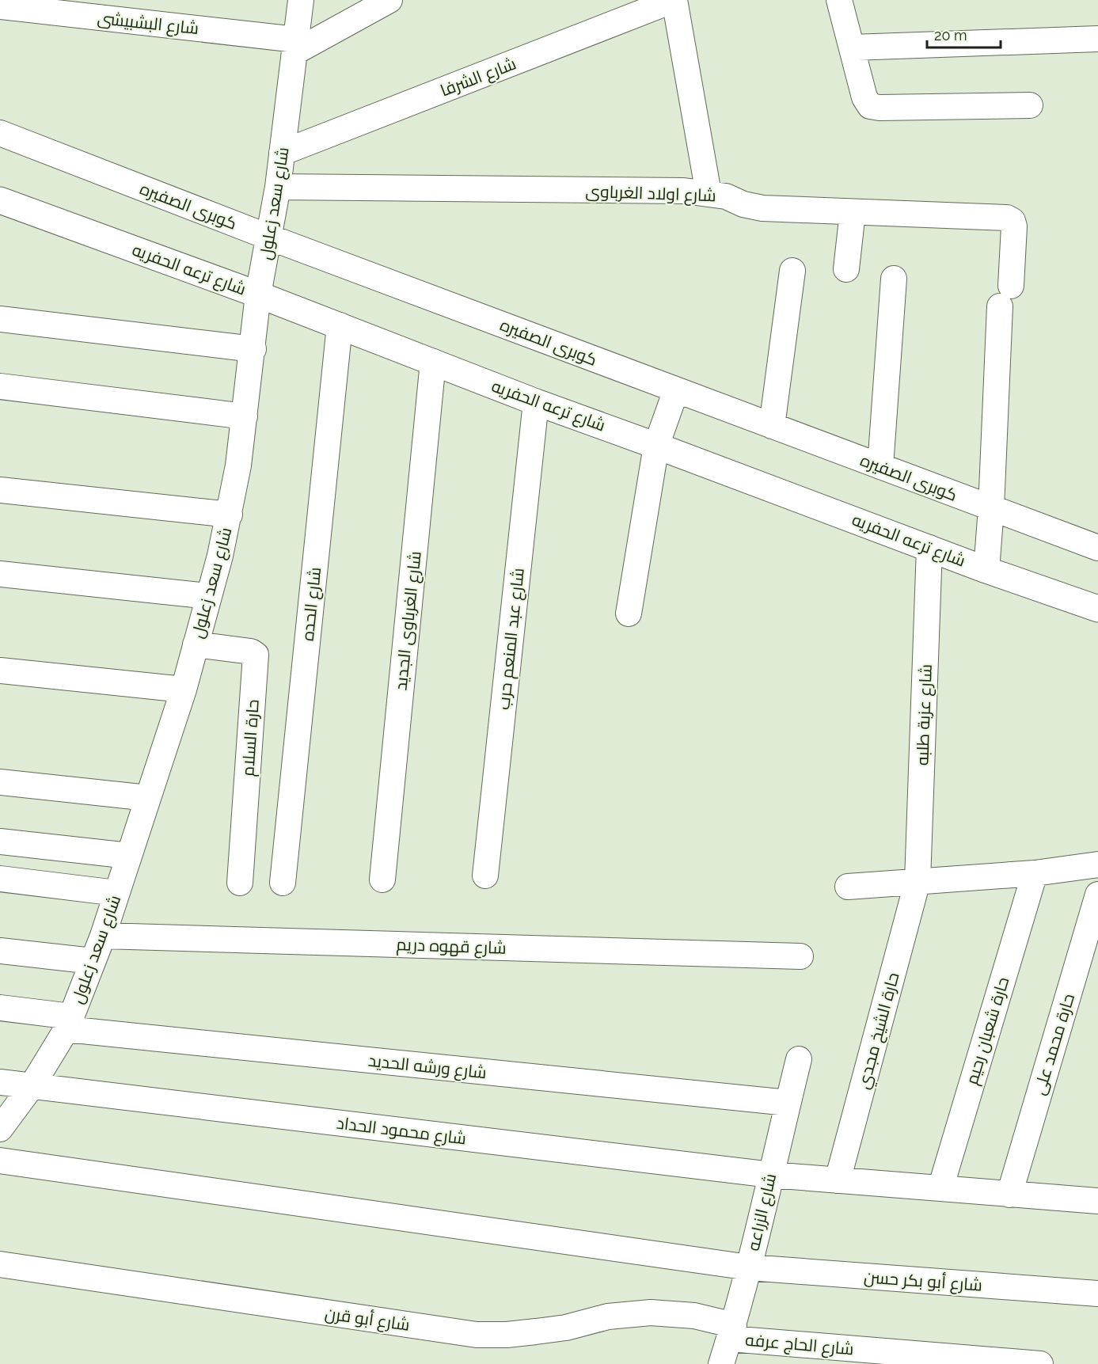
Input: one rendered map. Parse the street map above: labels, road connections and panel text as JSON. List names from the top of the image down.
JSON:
{
  "streets": {
    "street": [
      "شارع البشبيشى",
      "شارع الشرفا",
      "شارع اولاد الغرباوى",
      "شارع سعد زعلول",
      "كوبرى الصفيره",
      "شارع ترعه الحفريه",
      "شارع الحده",
      "شارع الغرباوى الجديد",
      "شارع عبد المنعم حرب",
      "شارع عزبة طلبه",
      "حارة السلام",
      "شارع قهوه دريم",
      "حارة الشيخ مجدي",
      "حارة شعبان رحيم",
      "حارة محمد على",
      "شارع ورشه الحديد",
      "شارع محمود الحداد",
      "شارع الزراعه",
      "شارع أبو بكر حسن",
      "شارع أبو قرن",
      "شارع الحاج عرفه"
    ]
  },
  "crossings": [
    ["شارع البشبيشى", "شارع سعد زعلول"],
    ["شارع الشرفا", "شارع سعد زعلول"],
    ["شارع اولاد الغرباوى", "شارع سعد زعلول"],
    ["شارع اولاد الغرباوى", "كوبرى الصفيره"],
    ["شارع اولاد الغرباوى", "شارع ترعه الحفريه"],
    ["شارع سعد زعلول", "كوبرى الصفيره"],
    ["شارع سعد زعلول", "شارع ترعه الحفريه"],
    ["شارع سعد زعلول", "حارة السلام"],
    ["شارع سعد زعلول", "شارع قهوه دريم"],
    ["شارع سعد زعلول", "شارع ورشه الحديد"],
    ["شارع سعد زعلول", "شارع محمود الحداد"],
    ["شارع ترعه الحفريه", "شارع الحده"],
    ["شارع ترعه الحفريه", "شارع الغرباوى الجديد"],
    ["شارع ترعه الحفريه", "شارع عبد المنعم حرب"],
    ["شارع ترعه الحفريه", "شارع عزبة طلبه"],
    ["شارع عزبة طلبه", "حارة الشيخ مجدي"],
    ["حارة الشيخ مجدي", "شارع محمود الحداد"],
    ["حارة شعبان رحيم", "شارع محمود الحداد"],
    ["حارة محمد على", "شارع محمود الحداد"],
    ["شارع ورشه الحديد", "شارع الزراعه"],
    ["شارع محمود الحداد", "شارع الزراعه"],
    ["شارع الزراعه", "شارع أبو بكر حسن"],
    ["شارع الزراعه", "شارع أبو قرن"],
    ["شارع الزراعه", "شارع الحاج عرفه"],
    ["شارع أبو قرن", "شارع الحاج عرفه"]
  ],
  "scale_bar": "20 m"
}
